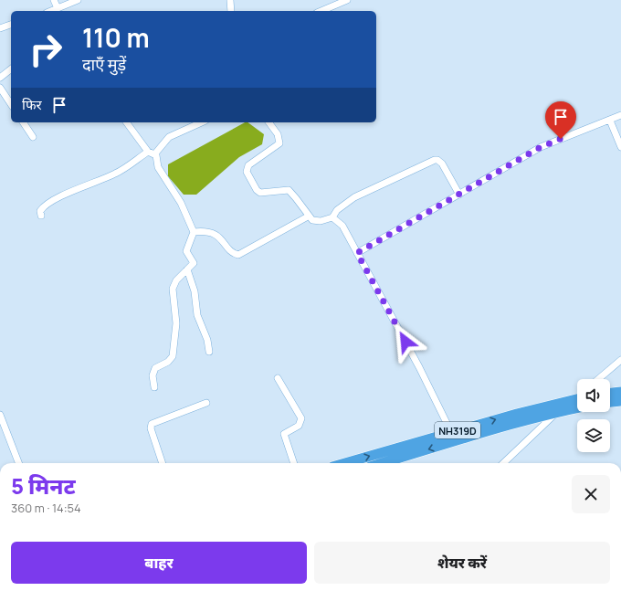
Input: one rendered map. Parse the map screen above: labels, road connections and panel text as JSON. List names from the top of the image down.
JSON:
{
  "streets": {
    "highway": ["NH319D"]
  },
  "page": {
    "turn": ["110 m", "दाएँ मुड़ें"],
    "then": "फिर",
    "heading": ["5 मिनट", "360 m · 14:54"],
    "buttons": ["बाहर", "शेयर करें"]
  }
}
